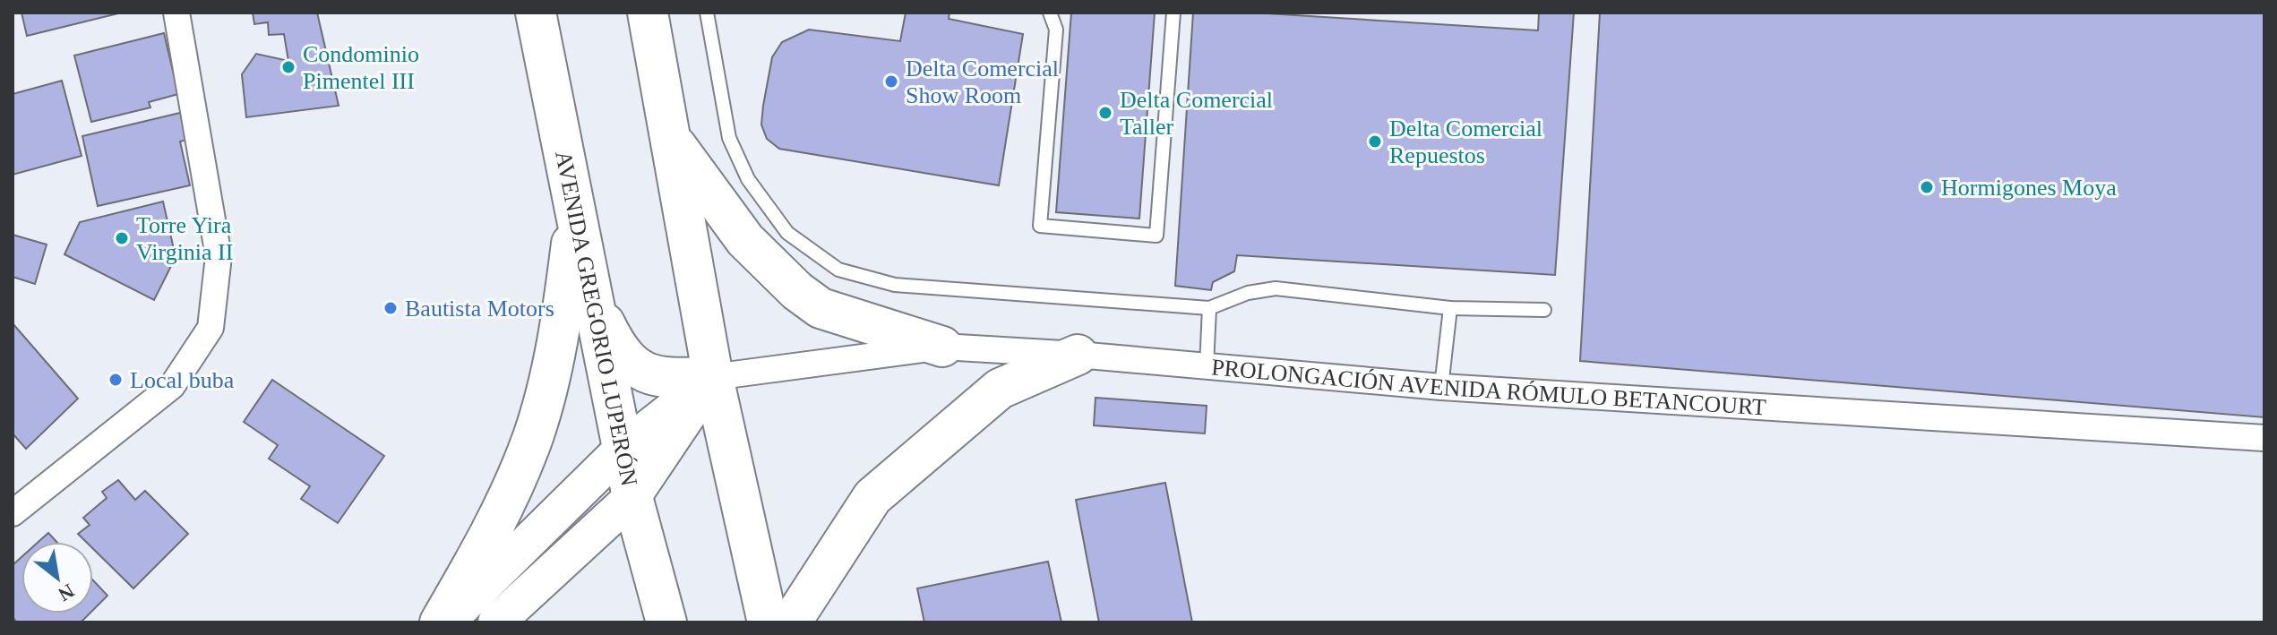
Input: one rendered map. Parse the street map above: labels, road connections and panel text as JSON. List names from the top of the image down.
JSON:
{
  "streets": {
    "main road": ["AVENIDA GREGORIO LUPERÓN"],
    "street": ["PROLONGACIÓN AVENIDA RÓMULO BETANCOURT"]
  },
  "places": [
    "Condominio Pimentel III",
    "Delta Comercial Show Room",
    "Delta Comercial Taller",
    "Delta Comercial Repuestos",
    "Hormigones Moya",
    "Torre Yira Virginia II",
    "Bautista Motors",
    "Local buba"
  ],
  "north": "bottom right"
}
